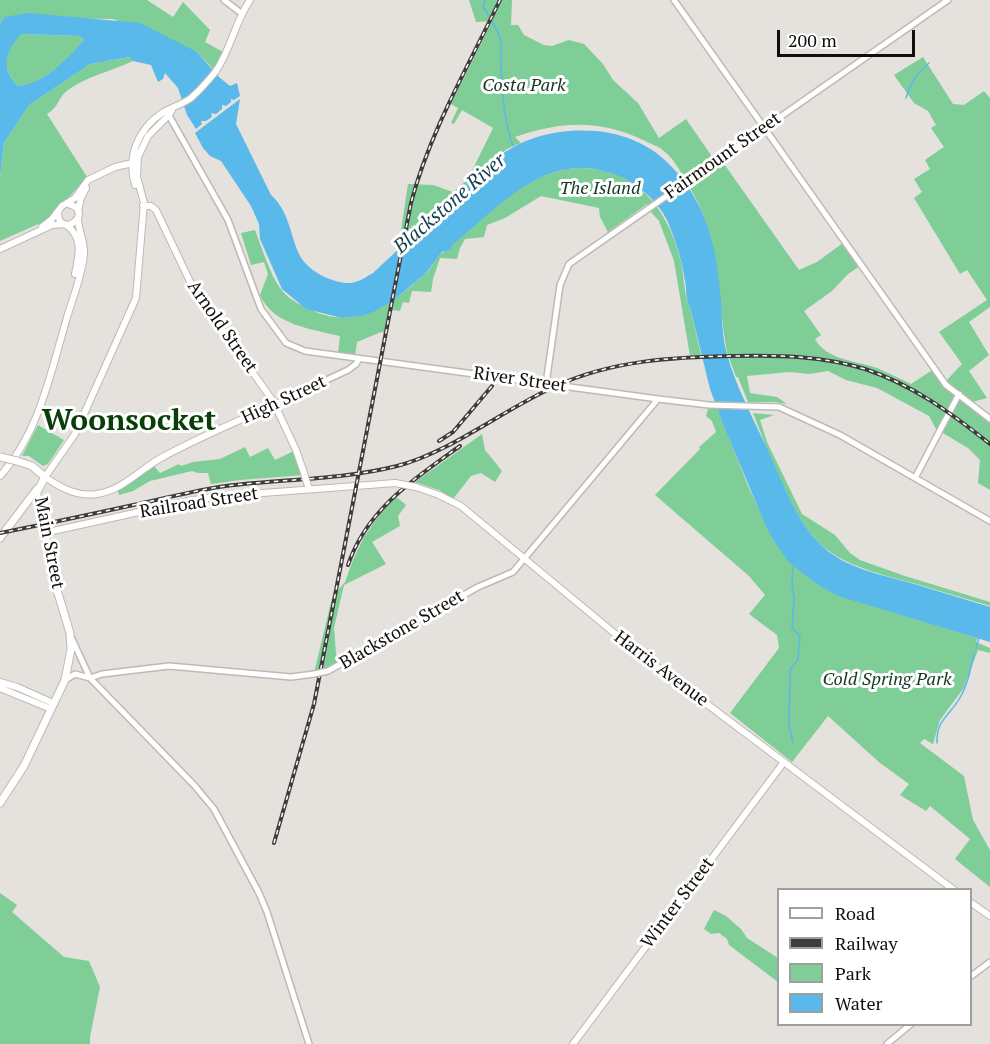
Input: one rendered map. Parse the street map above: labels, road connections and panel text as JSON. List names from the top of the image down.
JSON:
{
  "streets": {
    "main road": [
      "Arnold Street",
      "High Street",
      "Railroad Street",
      "Main Street",
      "Harris Avenue",
      "Winter Street"
    ],
    "street": ["Fairmount Street", "River Street", "Blackstone Street"]
  },
  "crossings": [
    ["Fairmount Street", "River Street"],
    ["Arnold Street", "High Street"],
    ["Arnold Street", "Railroad Street"],
    ["Arnold Street", "Main Street"],
    ["River Street", "High Street"],
    ["River Street", "Blackstone Street"],
    ["High Street", "Main Street"],
    ["Railroad Street", "Main Street"],
    ["Railroad Street", "Harris Avenue"],
    ["Main Street", "Blackstone Street"],
    ["Blackstone Street", "Harris Avenue"],
    ["Harris Avenue", "Winter Street"]
  ],
  "districts": ["Woonsocket"],
  "water": ["Blackstone River"],
  "parks": ["Costa Park", "The Island", "Cold Spring Park"],
  "legend": [
    "Road",
    "Railway",
    "Park",
    "Water"
  ],
  "scale_bar": "200 m"
}
